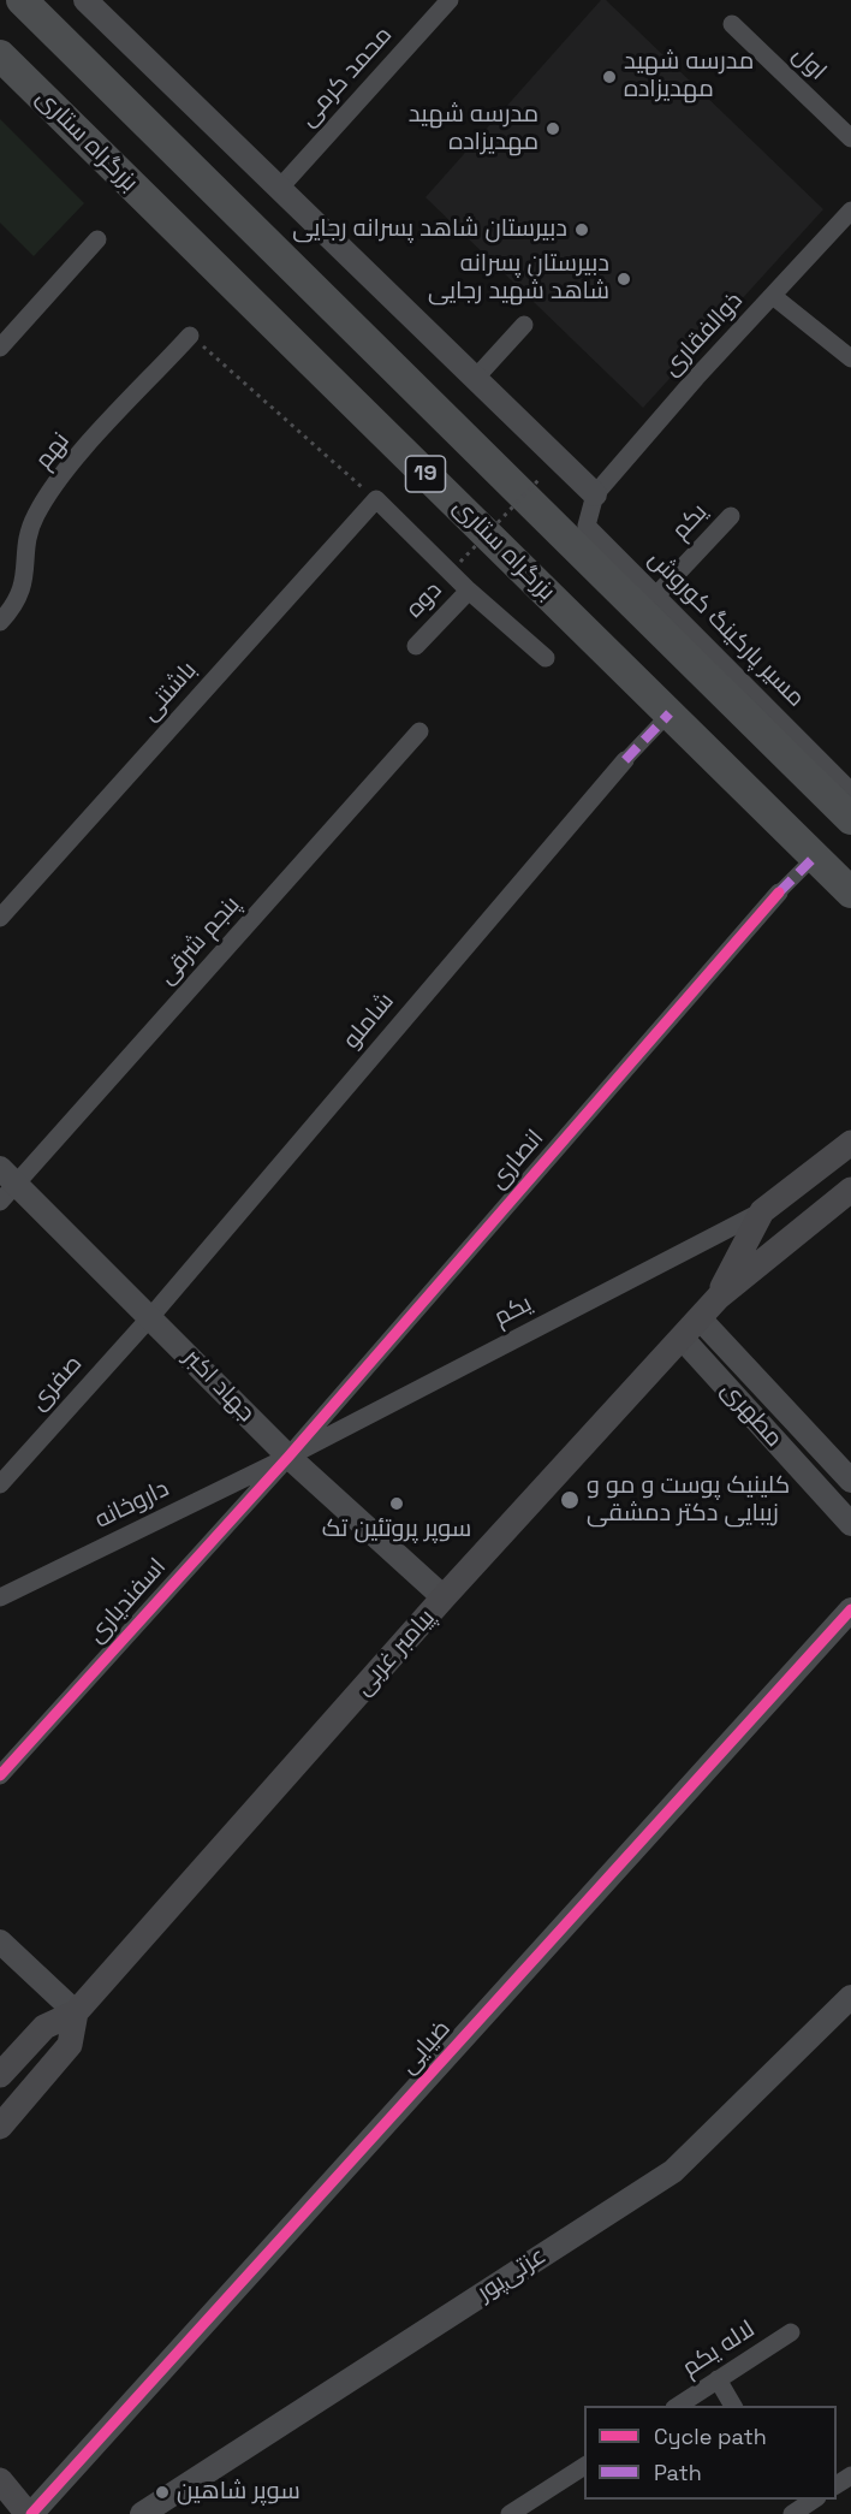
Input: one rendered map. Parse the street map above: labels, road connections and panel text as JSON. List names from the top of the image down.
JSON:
{
  "streets": {
    "highway": ["بزرگراه ستاری", "19"],
    "main road": ["پیامبر غربی"],
    "street": [
      "اول",
      "محمد کرمی",
      "ذوالفقاری",
      "نهم",
      "یکم",
      "دوه",
      "مسیر پارکینگ کوروش",
      "باشتنی",
      "پنجم شرقی",
      "شاملو",
      "انصاری",
      "صفری",
      "جهاد اکبر",
      "مطهری",
      "داروخانه",
      "اسفندیاری",
      "ضیایی",
      "عزتی‌پور",
      "لاله یکم"
    ]
  },
  "crossings": [
    ["ذوالفقاری", "مسیر پارکینگ کوروش"],
    ["یکم", "مسیر پارکینگ کوروش"],
    ["یکم", "انصاری"],
    ["یکم", "جهاد اکبر"],
    ["یکم", "داروخانه"],
    ["یکم", "اسفندیاری"],
    ["یکم", "پیامبر غربی"],
    ["پنجم شرقی", "جهاد اکبر"],
    ["شاملو", "صفری"],
    ["شاملو", "جهاد اکبر"],
    ["انصاری", "جهاد اکبر"],
    ["انصاری", "داروخانه"],
    ["انصاری", "اسفندیاری"],
    ["صفری", "جهاد اکبر"],
    ["جهاد اکبر", "داروخانه"],
    ["جهاد اکبر", "اسفندیاری"],
    ["جهاد اکبر", "پیامبر غربی"],
    ["مطهری", "پیامبر غربی"],
    ["داروخانه", "اسفندیاری"]
  ],
  "places": [
    "مدرسه شهيد مهديزاده",
    "مدرسه شهید مهدیزاده",
    "دبیرستان شاهد پسرانه رجایی",
    "دبیرستان پسرانه شاهد شهید رجایی",
    "کلینیک پوست و مو و زیبایی دکتر دمشقی",
    "سوپر پروتئین تک",
    "سوپر شاهین"
  ],
  "legend": ["Cycle path", "Path"]
}
